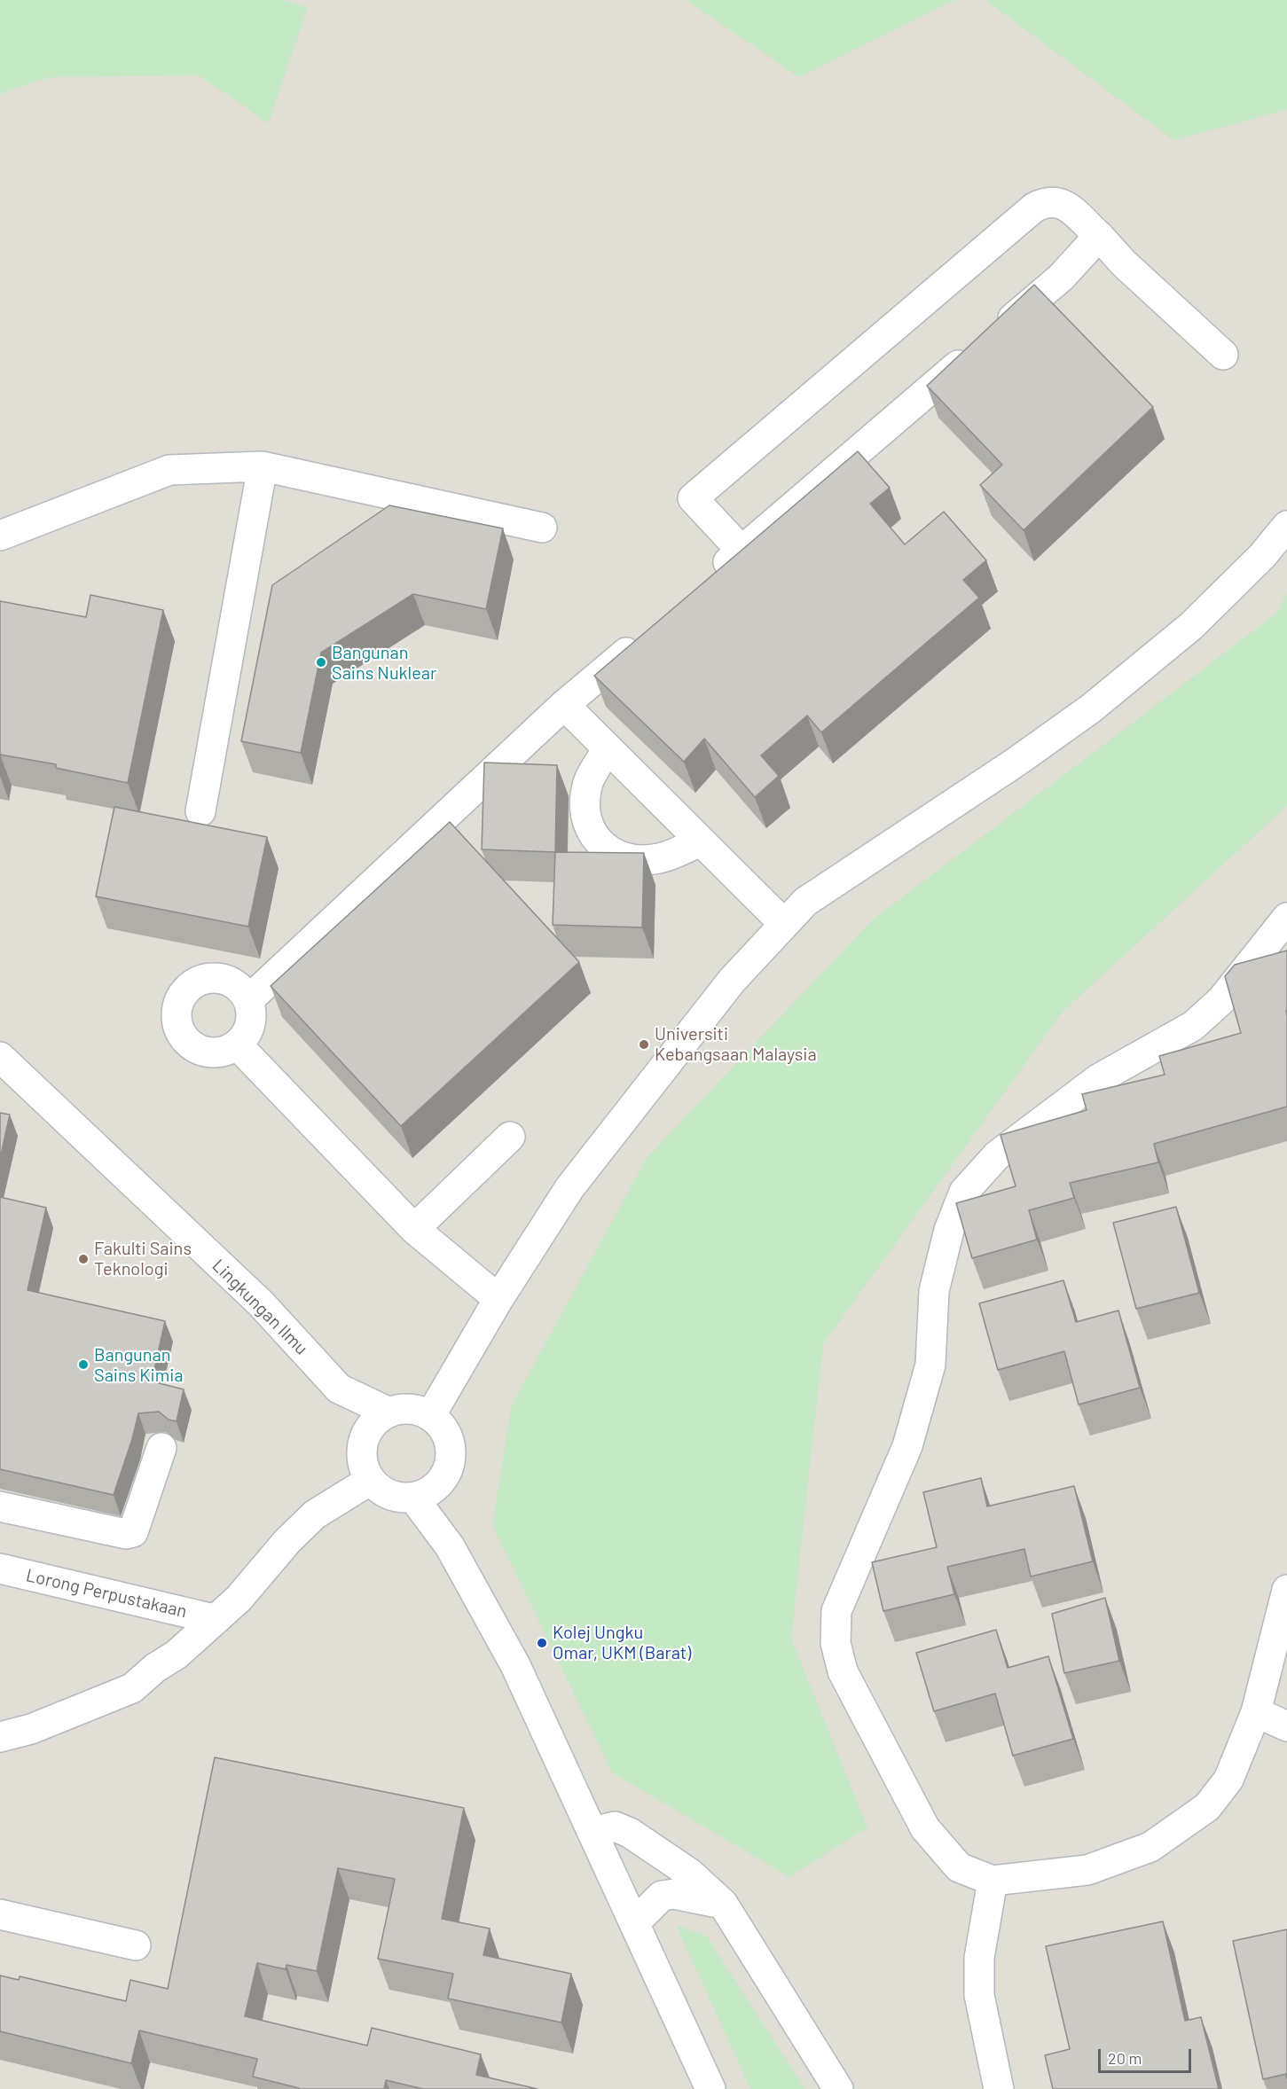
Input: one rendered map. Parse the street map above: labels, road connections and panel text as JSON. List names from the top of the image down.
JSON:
{
  "streets": {
    "street": ["Lingkungan Ilmu", "Lorong Perpustakaan"]
  },
  "places": [
    "Bangunan Sains Nuklear",
    "Universiti Kebangsaan Malaysia",
    "Fakulti Sains Teknologi",
    "Bangunan Sains Kimia",
    "Kolej Ungku Omar, UKM (Barat)"
  ],
  "scale_bar": "20 m"
}
